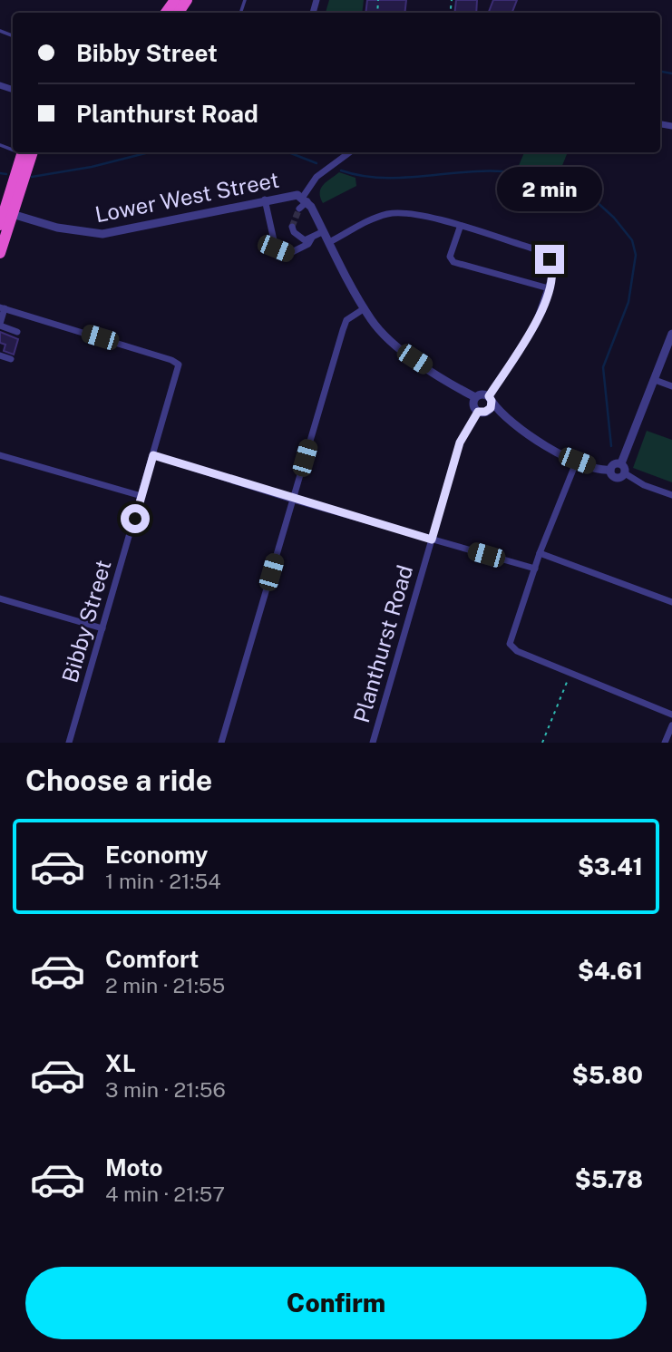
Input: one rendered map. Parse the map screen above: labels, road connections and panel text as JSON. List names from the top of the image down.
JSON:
{
  "streets": {
    "street": ["Lower West Street", "Bibby Street", "Planthurst Road"]
  },
  "page": {
    "banner": ["Bibby Street", "Planthurst Road"],
    "bubble": "2 min",
    "heading": "Choose a ride",
    "list": [
      {
        "name": "Economy",
        "note": "1 min · 21:54",
        "value": "$3.41"
      },
      {
        "name": "Comfort",
        "note": "2 min · 21:55",
        "value": "$4.61"
      },
      {
        "name": "XL",
        "note": "3 min · 21:56",
        "value": "$5.80"
      },
      {
        "name": "Moto",
        "note": "4 min · 21:57",
        "value": "$5.78"
      }
    ],
    "buttons": "Confirm"
  }
}
